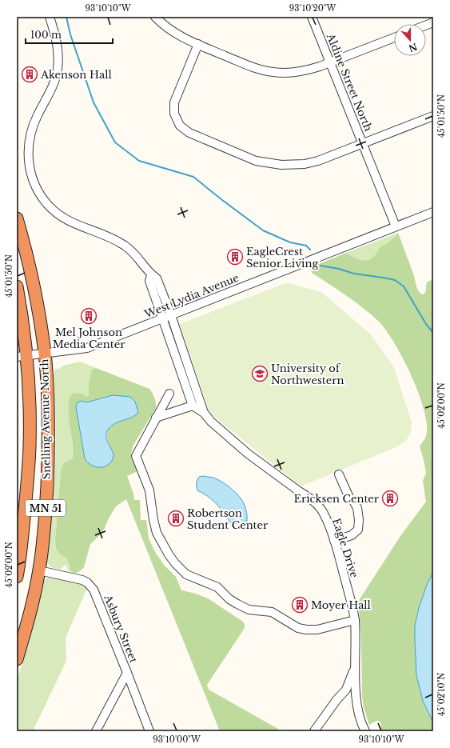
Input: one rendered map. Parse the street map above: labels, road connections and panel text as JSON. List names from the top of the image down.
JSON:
{
  "streets": {
    "highway": ["Snelling Avenue North", "MN 51"],
    "street": [
      "Aldine Street North",
      "West Lydia Avenue",
      "Eagle Drive",
      "Asbury Street"
    ]
  },
  "crossings": [
    ["Aldine Street North", "West Lydia Avenue"],
    ["West Lydia Avenue", "Snelling Avenue North"],
    ["West Lydia Avenue", "Eagle Drive"],
    ["Snelling Avenue North", "Asbury Street"]
  ],
  "places": {
    "building": [
      "Akenson Hall",
      "EagleCrest Senior Living",
      "Mel Johnson Media Center",
      "Ericksen Center",
      "Robertson Student Center",
      "Moyer Hall"
    ],
    "school or university": ["University of Northwestern"]
  },
  "scale_bar": "100 m",
  "north": "bottom",
  "coordinates": [
    "93°10'10\"W",
    "93°10'20\"W",
    "45°01'50\"N",
    "45°02'00\"N",
    "45°02'10\"N",
    "93°10'00\"W"
  ]
}
